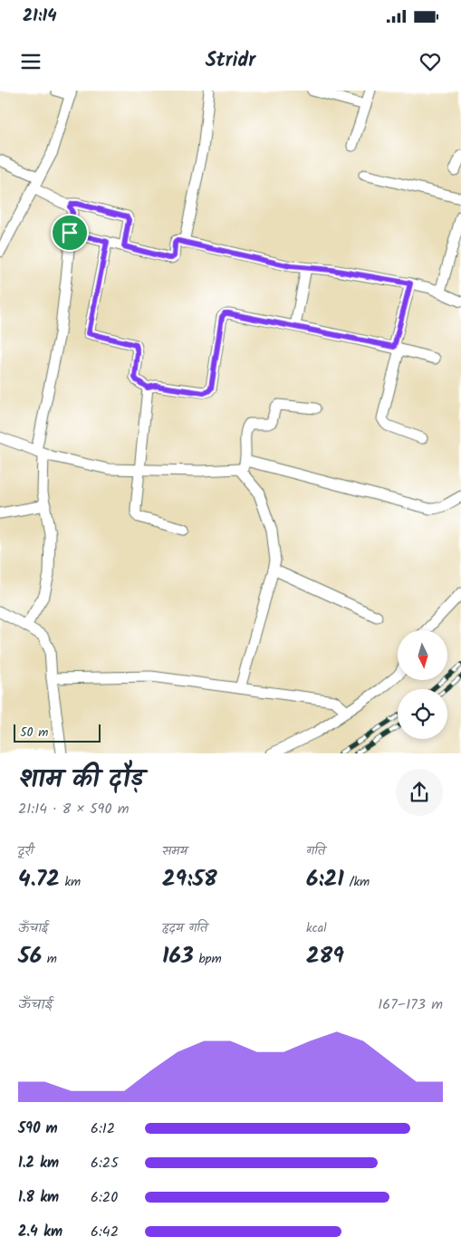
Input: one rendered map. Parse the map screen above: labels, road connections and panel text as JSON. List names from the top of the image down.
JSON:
{
  "scale_bar": "50 m",
  "north": "bottom",
  "page": {
    "status": "21:14",
    "header": "Stridr",
    "scale": "50 m",
    "heading": ["शाम की दौड़", "21:14 · 8 × 590 m"],
    "stats": [
      ["दूरी", "4.72 km"],
      ["समय", "29:58"],
      ["गति", "6:21 /km"],
      ["ऊँचाई", "56 m"],
      ["हृदय गति", "163 bpm"],
      ["kcal", "289"]
    ],
    "chart": ["ऊँचाई", "167–173 m"],
    "list": [
      {
        "name": "590 m",
        "note": "6:12"
      },
      {
        "name": "1.2 km",
        "note": "6:25"
      },
      {
        "name": "1.8 km",
        "note": "6:20"
      },
      {
        "name": "2.4 km",
        "note": "6:42"
      }
    ]
  }
}
